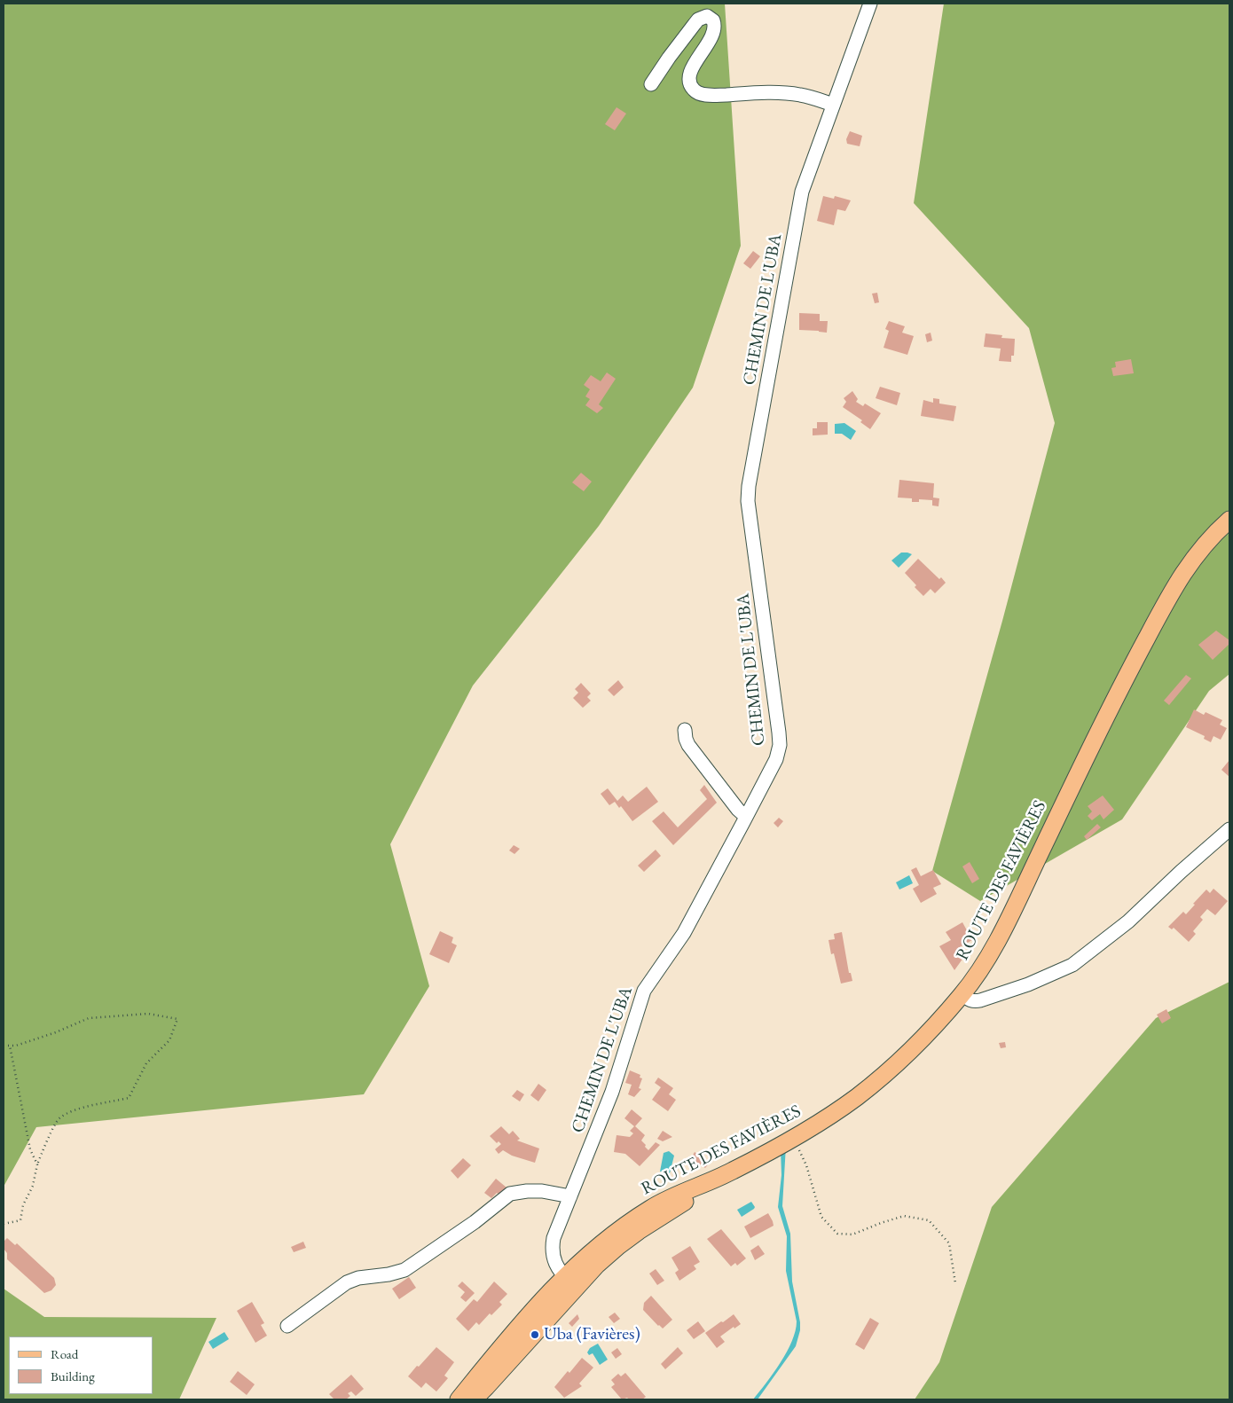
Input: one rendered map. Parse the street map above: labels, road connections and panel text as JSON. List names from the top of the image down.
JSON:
{
  "streets": {
    "main road": ["ROUTE DES FAVIÈRES"],
    "street": ["CHEMIN DE L'UBA"]
  },
  "crossings": [
    ["CHEMIN DE L'UBA", "ROUTE DES FAVIÈRES"]
  ],
  "places": ["Uba (Favières)"],
  "legend": ["Road", "Building"]
}
